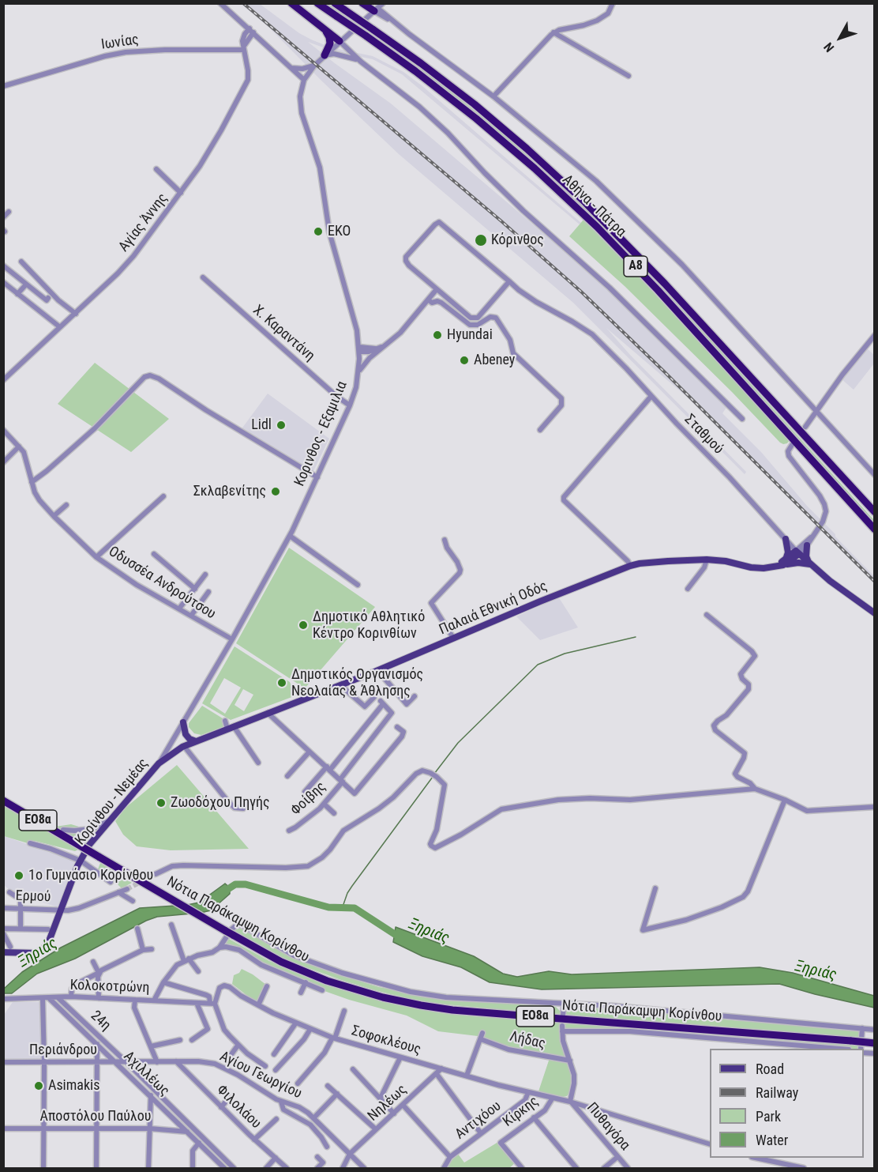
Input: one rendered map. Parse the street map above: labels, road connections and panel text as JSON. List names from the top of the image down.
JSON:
{
  "streets": {
    "highway": [
      "Αθήνα - Πάτρα",
      "Α8",
      "ΕΟ8α",
      "Νότια Παράκαμψη Κορίνθου"
    ],
    "main road": ["Σταθμού", "Παλαιά Εθνική Οδός", "Κορίνθου - Νεμέας"],
    "street": [
      "Ιωνίας",
      "Αγίας Άννης",
      "Χ. Καραντάνη",
      "Κορινθος - Εξαμιλια",
      "Οδυσσέα Ανδρούτσου",
      "Φοίβης",
      "Ερμού",
      "Κολοκοτρώνη",
      "24η",
      "Σοφοκλέους",
      "Λήδας",
      "Περιάνδρου",
      "Αχιλλέως",
      "Αγίου Γεωργίου",
      "Νηλέως",
      "Φιλολάου",
      "Κίρκης",
      "Αποστόλου Παύλου",
      "Αντιχόου",
      "Πυθαγόρα"
    ]
  },
  "crossings": [
    ["Ιωνίας", "Αγίας Άννης"],
    ["Χ. Καραντάνη", "Κορινθος - Εξαμιλια"],
    ["Κορινθος - Εξαμιλια", "Οδυσσέα Ανδρούτσου"],
    ["Κορινθος - Εξαμιλια", "Παλαιά Εθνική Οδός"],
    ["Κορινθος - Εξαμιλια", "Κορίνθου - Νεμέας"],
    ["Σταθμού", "Παλαιά Εθνική Οδός"],
    ["Παλαιά Εθνική Οδός", "Κορίνθου - Νεμέας"],
    ["Κορίνθου - Νεμέας", "Ερμού"],
    ["Κολοκοτρώνη", "24η"],
    ["Κολοκοτρώνη", "Σοφοκλέους"],
    ["Κολοκοτρώνη", "Αχιλλέως"],
    ["24η", "Περιάνδρου"],
    ["24η", "Αχιλλέως"],
    ["24η", "Αγίου Γεωργίου"],
    ["Σοφοκλέους", "Νηλέως"],
    ["Σοφοκλέους", "Κίρκης"],
    ["Σοφοκλέους", "Αντιχόου"],
    ["Σοφοκλέους", "Πυθαγόρα"],
    ["Περιάνδρου", "Αχιλλέως"],
    ["Περιάνδρου", "Αγίου Γεωργίου"],
    ["Αχιλλέως", "Αγίου Γεωργίου"],
    ["Αχιλλέως", "Αποστόλου Παύλου"],
    ["Αγίου Γεωργίου", "Νηλέως"],
    ["Αγίου Γεωργίου", "Φιλολάου"]
  ],
  "water": ["Ξηριάς"],
  "places": [
    "EKO",
    "Κόρινθος",
    "Hyundai",
    "Abeney",
    "Lidl",
    "Σκλαβενίτης",
    "Δημοτικό Αθλητικό Κέντρο Κορινθίων",
    "Δημοτικός Οργανισμός Νεολαίας & Άθλησης",
    "Ζωοδόχου Πηγής",
    "1ο Γυμνάσιο Κορίνθου",
    "Asimakis"
  ],
  "legend": [
    "Road",
    "Railway",
    "Park",
    "Water"
  ],
  "north": "bottom left"
}
